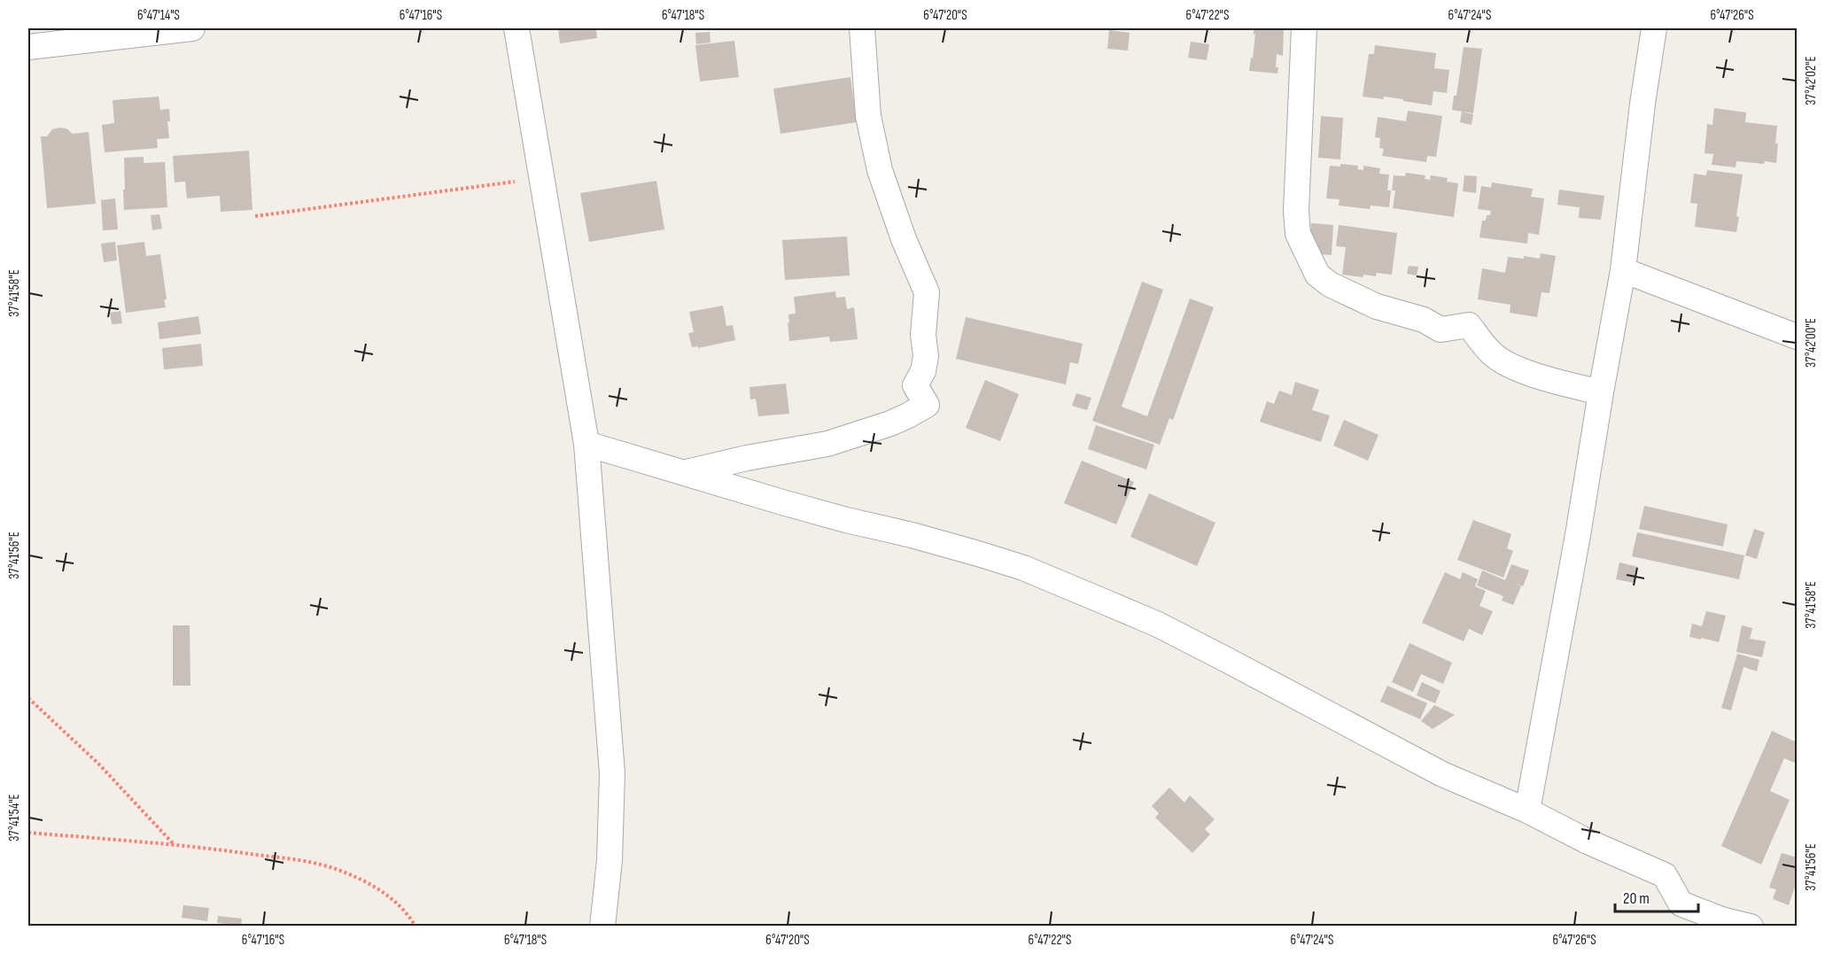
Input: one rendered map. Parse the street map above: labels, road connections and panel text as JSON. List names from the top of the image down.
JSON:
{
  "scale_bar": "20 m",
  "coordinates": [
    "6°47'14\"S",
    "6°47'16\"S",
    "6°47'18\"S",
    "6°47'20\"S",
    "6°47'22\"S",
    "6°47'24\"S",
    "6°47'26\"S",
    "37°42'02\"E",
    "37°41'58\"E",
    "37°42'00\"E",
    "37°41'56\"E",
    "37°41'54\"E"
  ]
}
